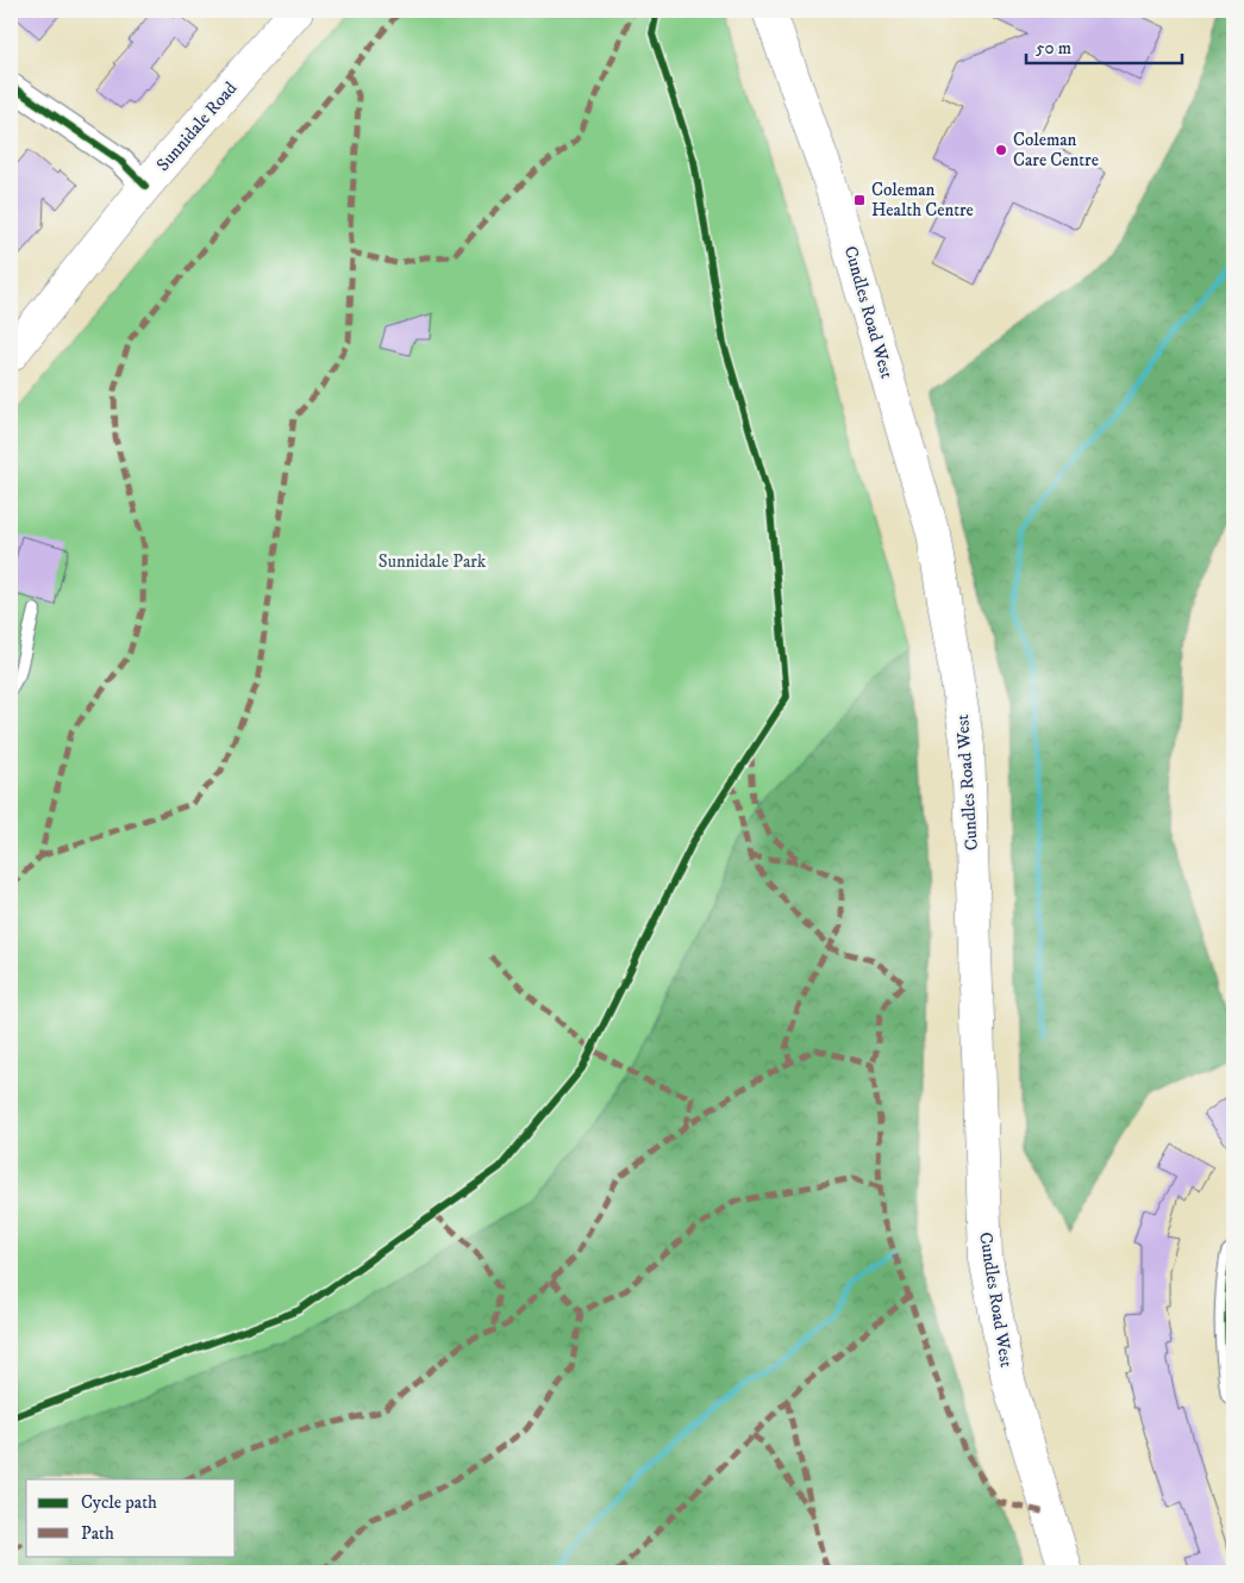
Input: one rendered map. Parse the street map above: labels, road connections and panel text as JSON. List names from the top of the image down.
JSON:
{
  "streets": {
    "main road": ["Sunnidale Road", "Cundles Road West"]
  },
  "parks": ["Sunnidale Park"],
  "places": {
    "other": ["Coleman Care Centre"],
    "transit": ["Coleman Health Centre"]
  },
  "legend": ["Cycle path", "Path"],
  "scale_bar": "50 m"
}
